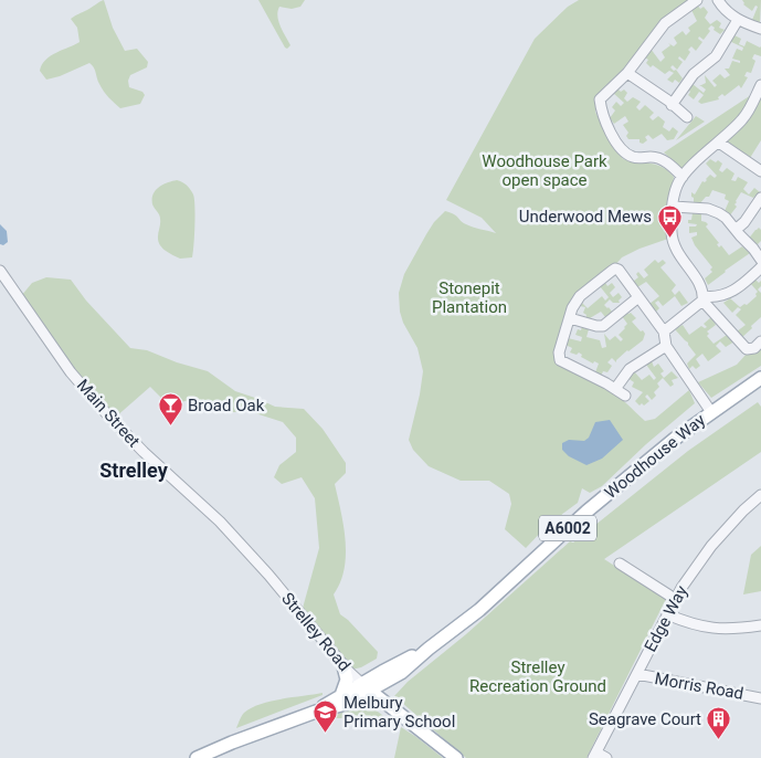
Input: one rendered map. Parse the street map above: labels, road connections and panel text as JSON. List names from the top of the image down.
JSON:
{
  "streets": {
    "main road": ["Woodhouse Way", "A6002", "Strelley Road"],
    "street": ["Main Street", "Edge Way", "Morris Road"]
  },
  "crossings": [
    ["Main Street", "Strelley Road"],
    ["Woodhouse Way", "A6002"],
    ["Woodhouse Way", "Strelley Road"],
    ["A6002", "Strelley Road"],
    ["Edge Way", "Morris Road"]
  ],
  "districts": ["Strelley"],
  "parks": ["Woodhouse Park open space", "Stonepit Plantation", "Strelley Recreation Ground"],
  "places": {
    "bus stop": ["Underwood Mews"],
    "bar": ["Broad Oak"],
    "school or university": ["Melbury Primary School"],
    "building": ["Seagrave Court"]
  }
}
